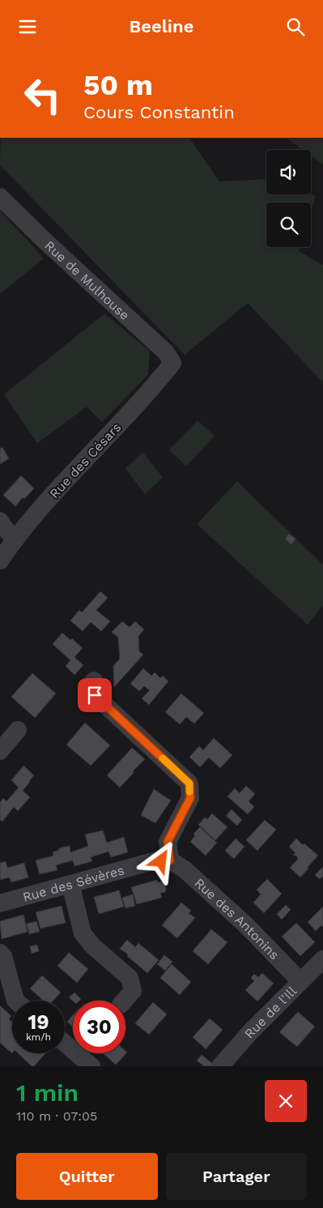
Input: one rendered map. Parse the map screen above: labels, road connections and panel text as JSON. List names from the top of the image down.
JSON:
{
  "streets": {
    "street": [
      "Rue de Mulhouse",
      "Rue des Césars",
      "Rue des Sévères",
      "Rue des Antonins",
      "Rue de l'Ill"
    ]
  },
  "crossings": [
    ["Rue de Mulhouse", "Rue des Césars"],
    ["Rue des Sévères", "Rue des Antonins"],
    ["Rue des Antonins", "Rue de l'Ill"]
  ],
  "page": {
    "header": "Beeline",
    "turn": ["50 m", "Cours Constantin"],
    "speed": "19 km/h",
    "limit": "30",
    "heading": ["1 min", "110 m · 07:05"],
    "buttons": ["Quitter", "Partager"]
  }
}
